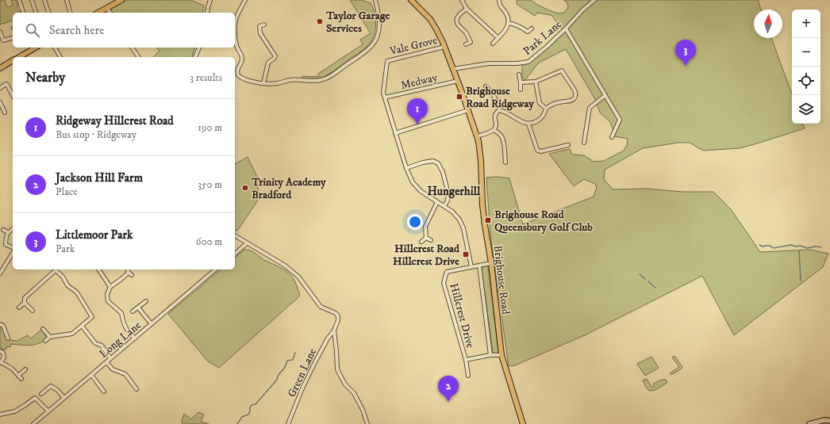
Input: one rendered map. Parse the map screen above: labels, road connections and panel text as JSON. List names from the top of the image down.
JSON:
{
  "streets": {
    "main road": ["Brighouse Road"],
    "street": [
      "Park Lane",
      "Vale Grove",
      "Medway",
      "Hillcrest Drive",
      "Long Lane",
      "Green Lane"
    ]
  },
  "crossings": [
    ["Park Lane", "Brighouse Road"],
    ["Vale Grove", "Medway"],
    ["Vale Grove", "Brighouse Road"],
    ["Medway", "Brighouse Road"],
    ["Brighouse Road", "Hillcrest Drive"]
  ],
  "districts": ["Hungerhill"],
  "places": {
    "other": ["Taylor Garage Services", "Trinity Academy Bradford"],
    "transit": ["Brighouse Road Ridgeway", "Brighouse Road Queensbury Golf Club", "Hillcrest Road Hillcrest Drive"]
  },
  "north": "top",
  "page": {
    "map_buttons": ["+", "−"],
    "search": "Search here",
    "pins": ["3", "1", "2"],
    "heading": ["Nearby", "3 results"],
    "list": [
      {
        "mark": "1",
        "name": "Ridgeway Hillcrest Road",
        "note": "Bus stop · Ridgeway",
        "value": "190 m"
      },
      {
        "mark": "2",
        "name": "Jackson Hill Farm",
        "note": "Place",
        "value": "350 m"
      },
      {
        "mark": "3",
        "name": "Littlemoor Park",
        "note": "Park",
        "value": "600 m"
      }
    ]
  }
}
